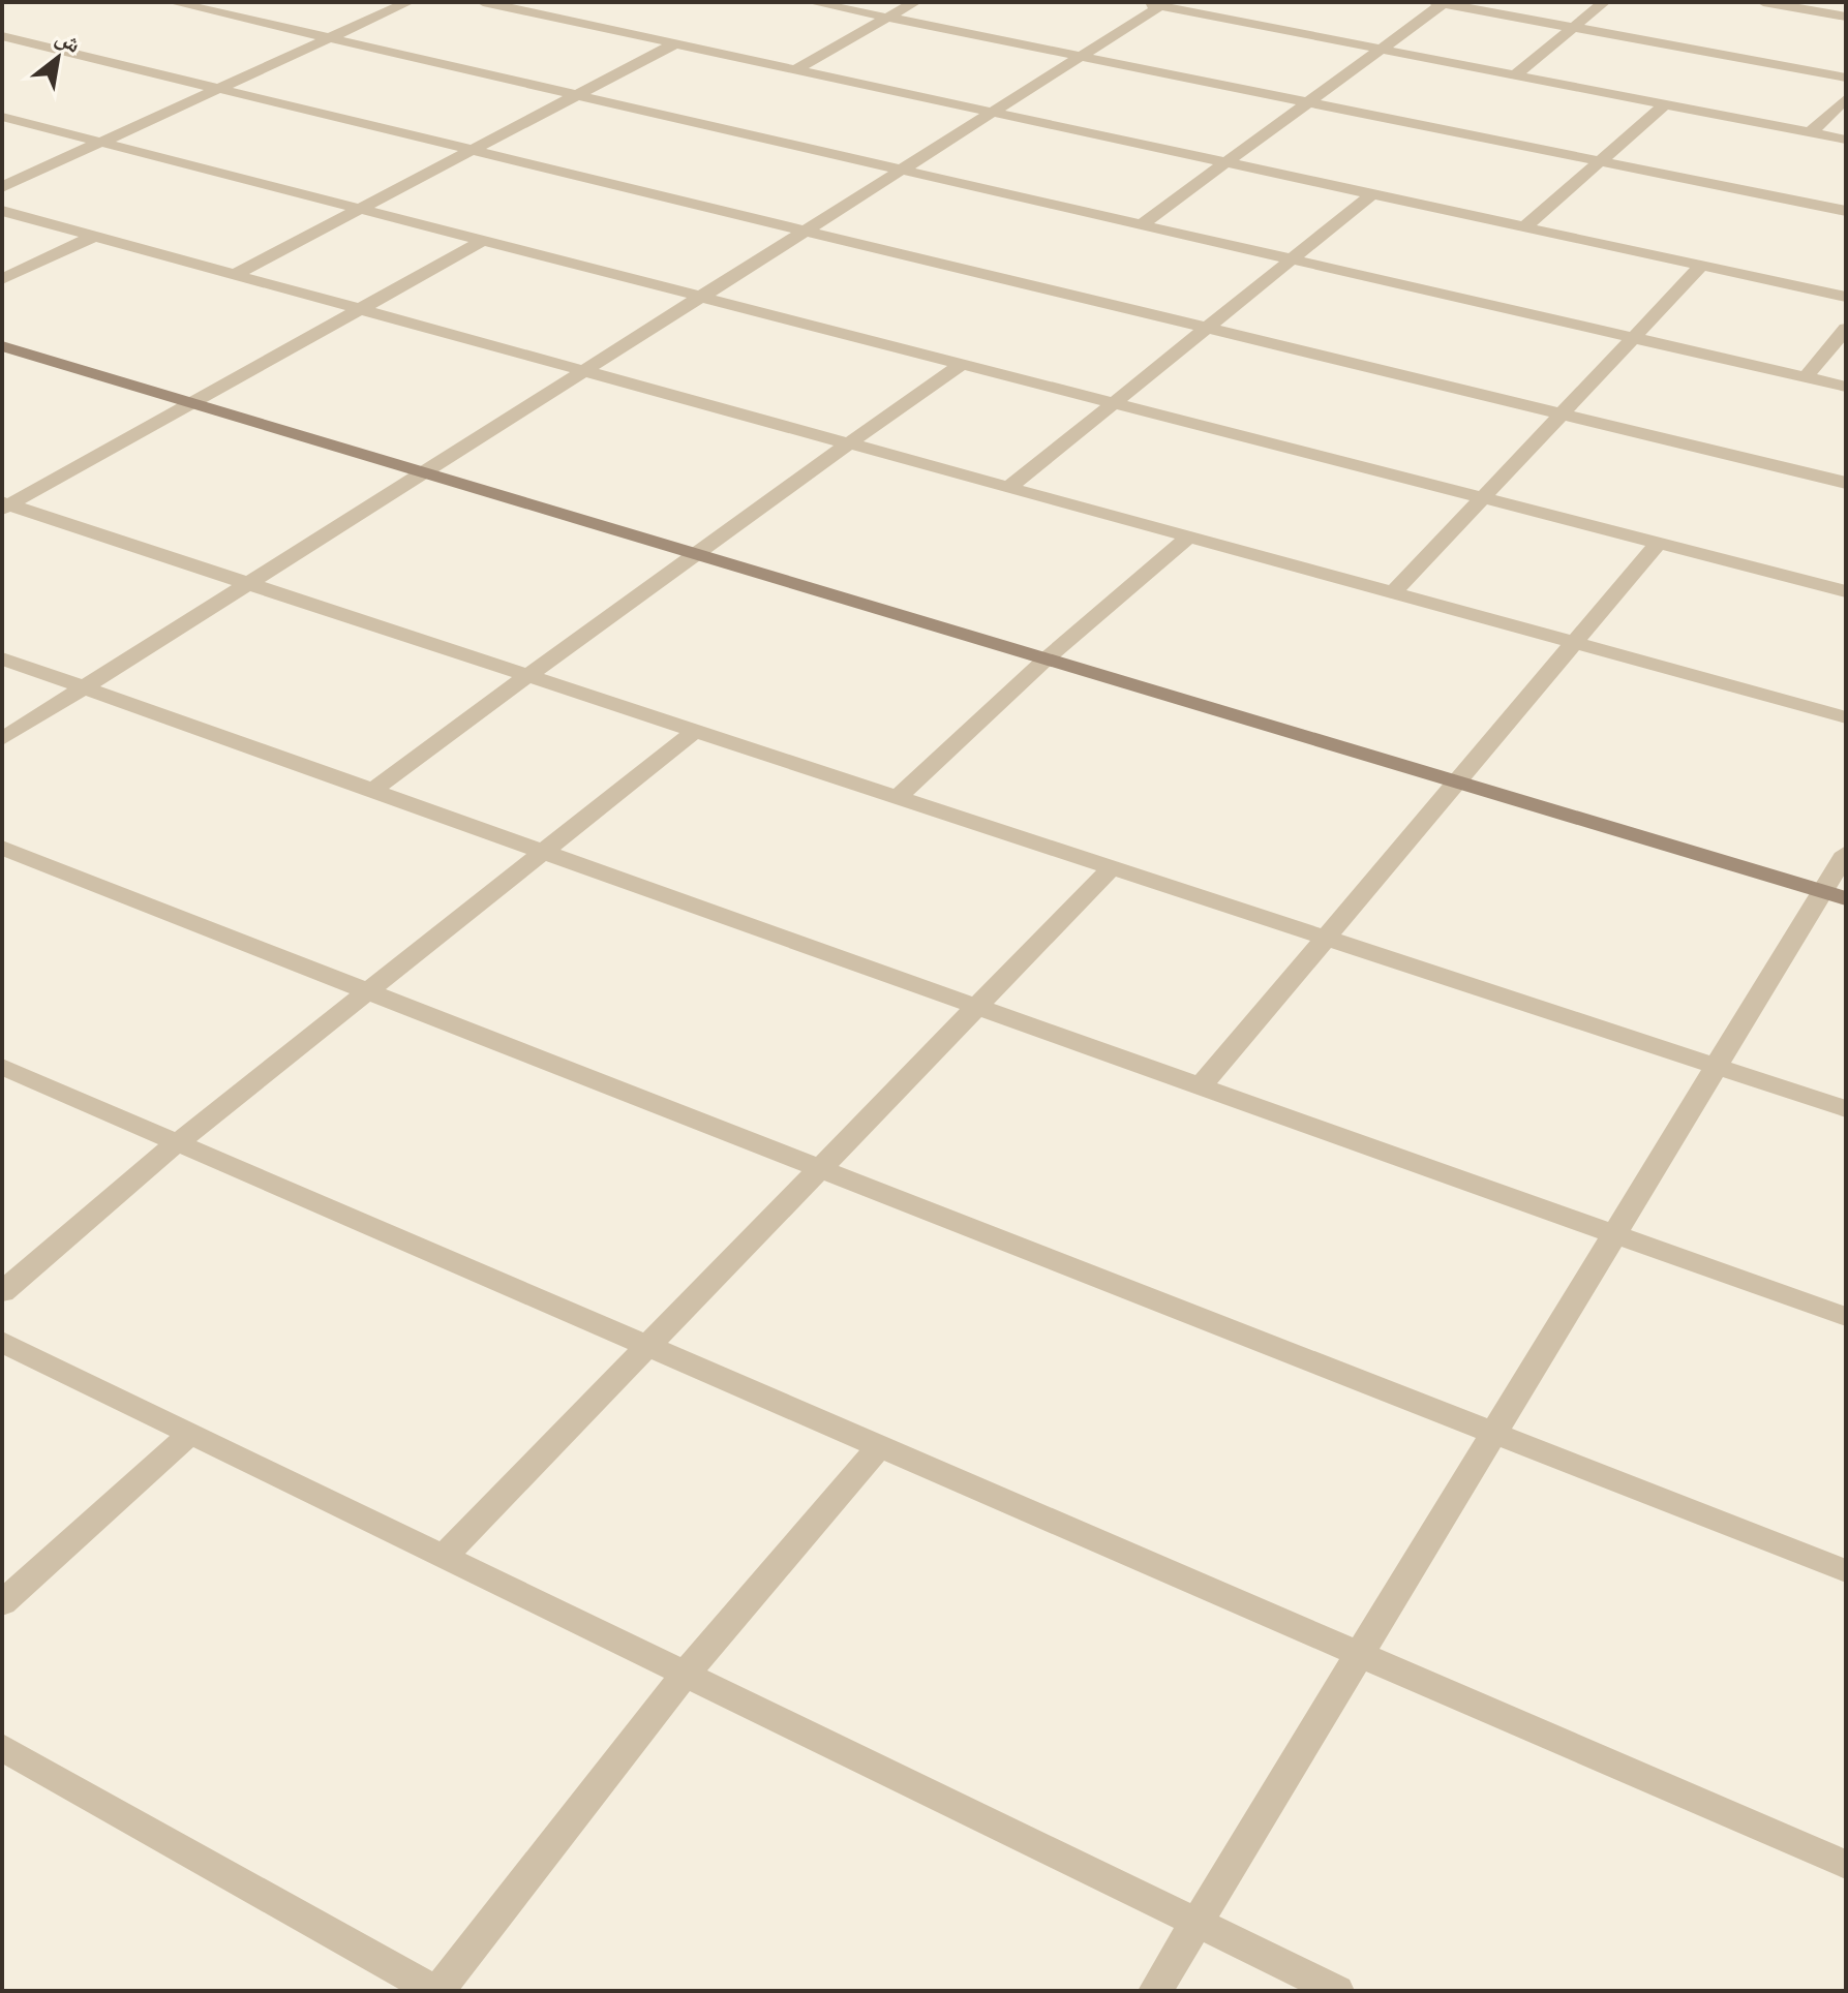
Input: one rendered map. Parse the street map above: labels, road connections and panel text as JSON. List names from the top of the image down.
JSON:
{
  "north": "top right"
}
